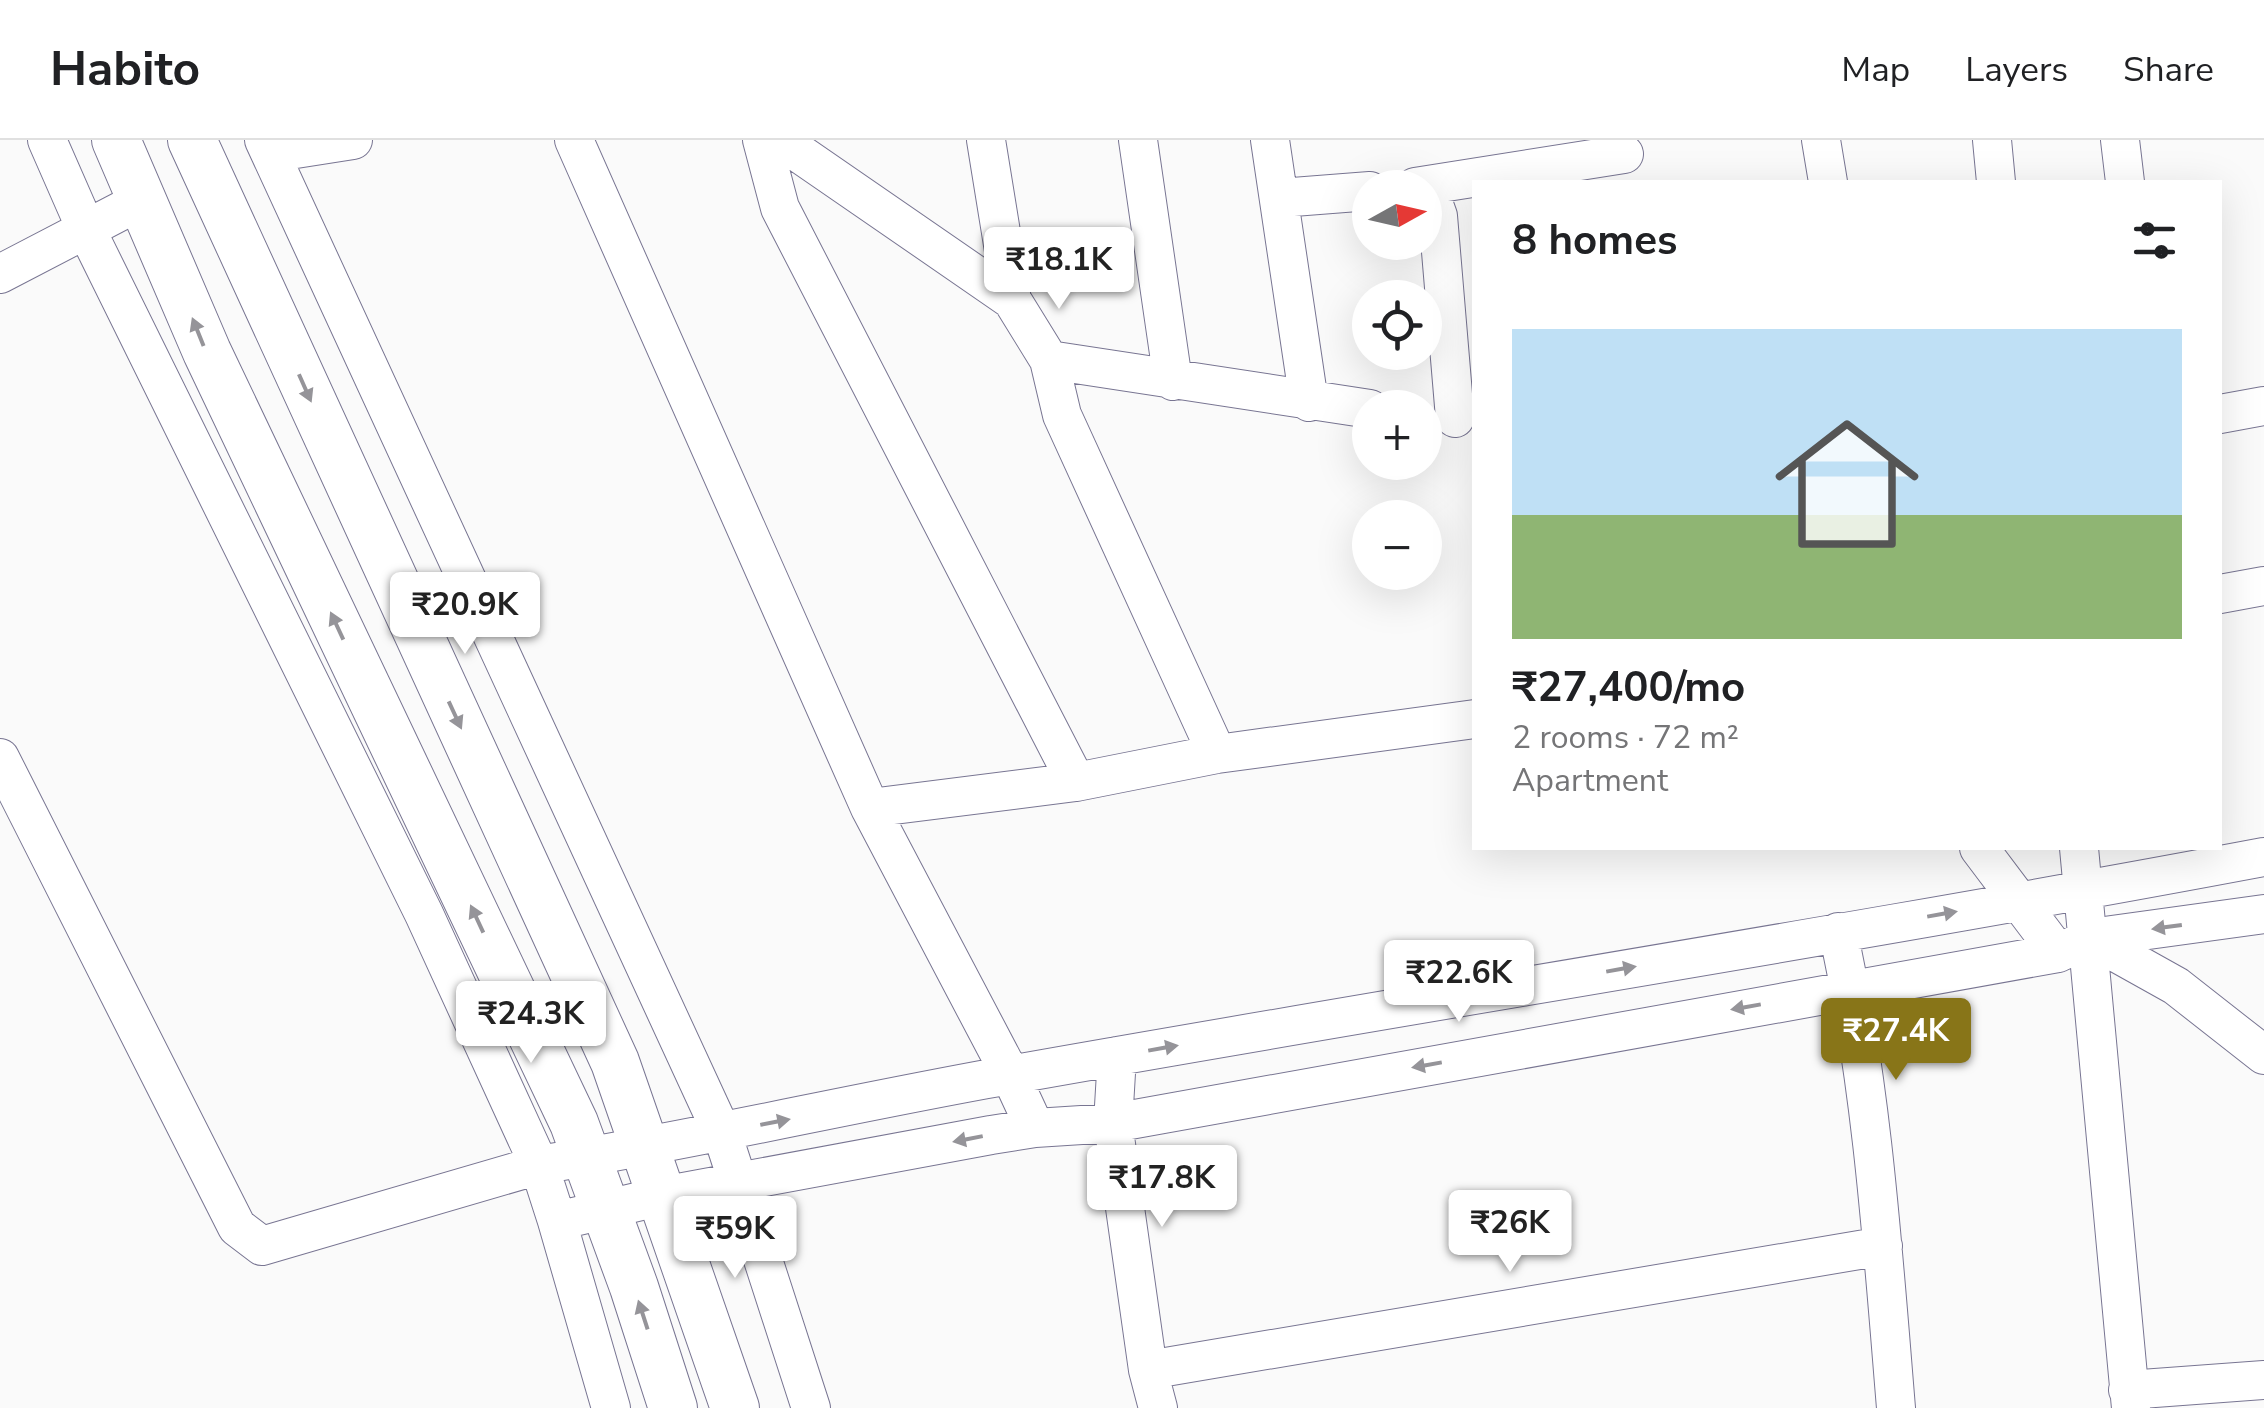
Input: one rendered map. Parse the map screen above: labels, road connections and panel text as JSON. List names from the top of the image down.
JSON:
{
  "north": "right",
  "page": {
    "header": "Habito",
    "nav": ["Map", "Layers", "Share"],
    "map_buttons": ["+", "−"],
    "heading": "8 homes",
    "price": [
      "₹18.1K",
      "₹20.9K",
      "₹22.6K",
      "₹24.3K",
      "₹27.4K",
      "₹17.8K",
      "₹26K",
      "₹59K"
    ],
    "list": [
      {
        "name": "₹27,400/mo",
        "note": "2 rooms · 72 m² · Apartment"
      }
    ]
  }
}
